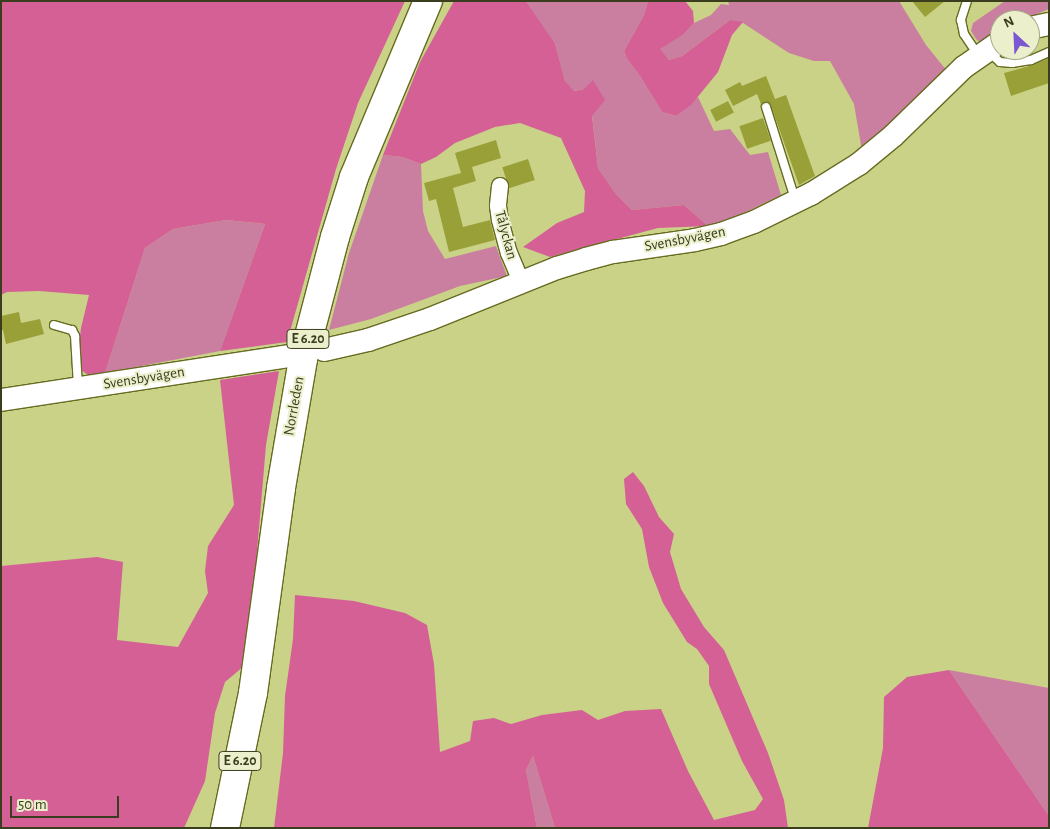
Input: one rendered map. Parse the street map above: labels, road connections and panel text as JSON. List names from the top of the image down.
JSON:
{
  "streets": {
    "highway": ["E 6.20", "Norrleden"],
    "street": ["Tålyckan", "Svensbyvägen"]
  },
  "crossings": [
    ["Tålyckan", "Svensbyvägen"]
  ],
  "scale_bar": "50 m",
  "north": "top left"
}
